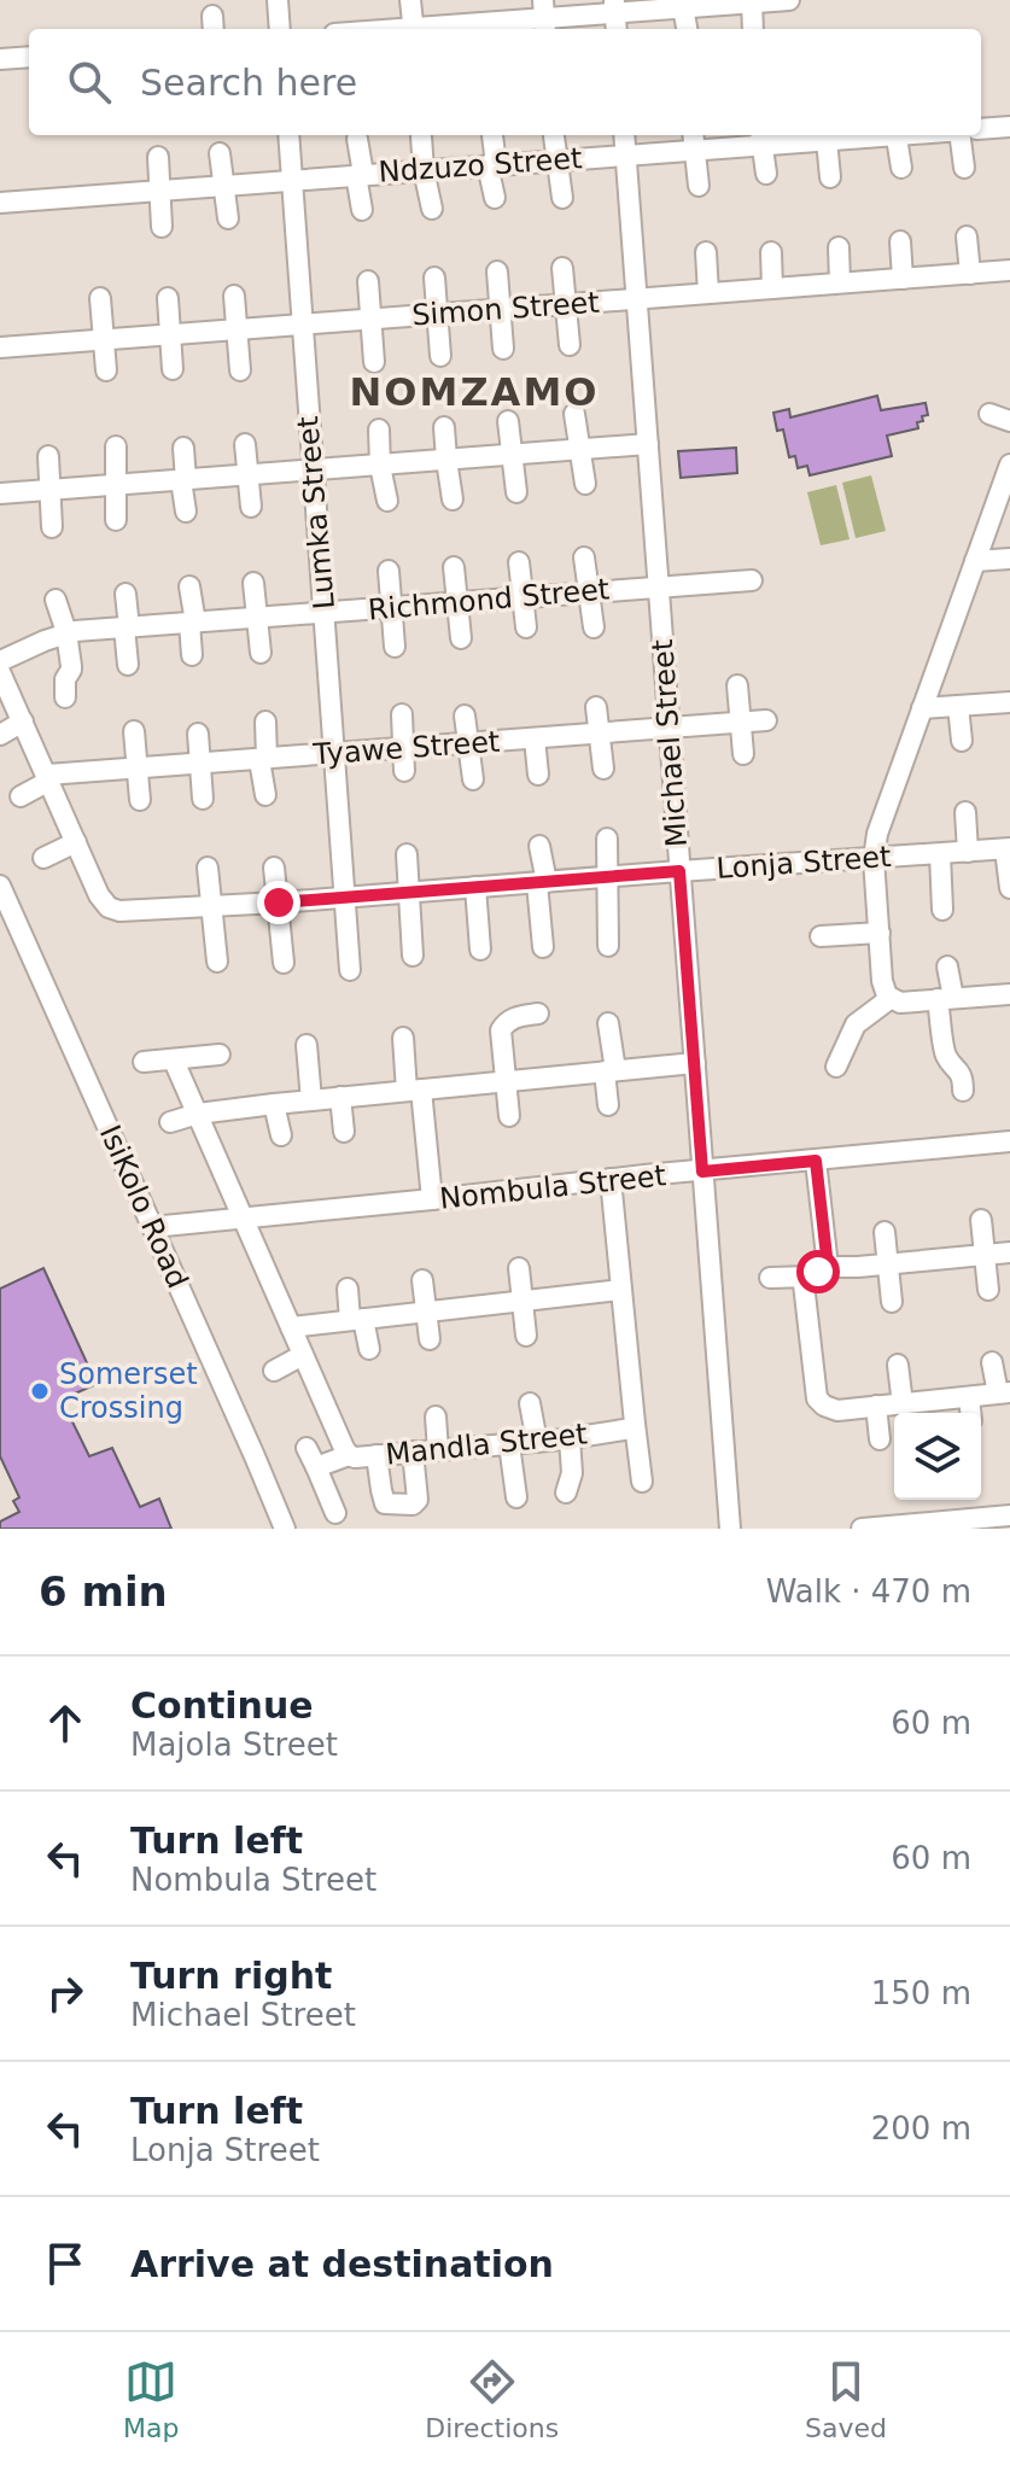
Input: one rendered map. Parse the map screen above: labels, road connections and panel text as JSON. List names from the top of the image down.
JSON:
{
  "streets": {
    "street": [
      "Ndzuzo Street",
      "Simon Street",
      "Lumka Street",
      "Richmond Street",
      "Michael Street",
      "Tyawe Street",
      "Lonja Street",
      "Nombula Street",
      "IsiKolo Road",
      "Mandla Street"
    ]
  },
  "crossings": [
    ["Ndzuzo Street", "Lumka Street"],
    ["Ndzuzo Street", "Michael Street"],
    ["Simon Street", "Lumka Street"],
    ["Simon Street", "Michael Street"],
    ["Lumka Street", "Richmond Street"],
    ["Lumka Street", "Tyawe Street"],
    ["Lumka Street", "Lonja Street"],
    ["Richmond Street", "Michael Street"],
    ["Michael Street", "Tyawe Street"],
    ["Michael Street", "Lonja Street"],
    ["Michael Street", "Nombula Street"],
    ["Nombula Street", "IsiKolo Road"],
    ["Nombula Street", "Mandla Street"]
  ],
  "districts": ["NOMZAMO"],
  "places": ["Somerset Crossing"],
  "page": {
    "search": "Search here",
    "heading": ["6 min", "Walk · 470 m"],
    "list": [
      ["Continue", "Majola Street", "60 m"],
      ["Turn left", "Nombula Street", "60 m"],
      ["Turn right", "Michael Street", "150 m"],
      ["Turn left", "Lonja Street", "200 m"],
      "Arrive at destination"
    ],
    "nav": ["Map", "Directions", "Saved"]
  }
}
